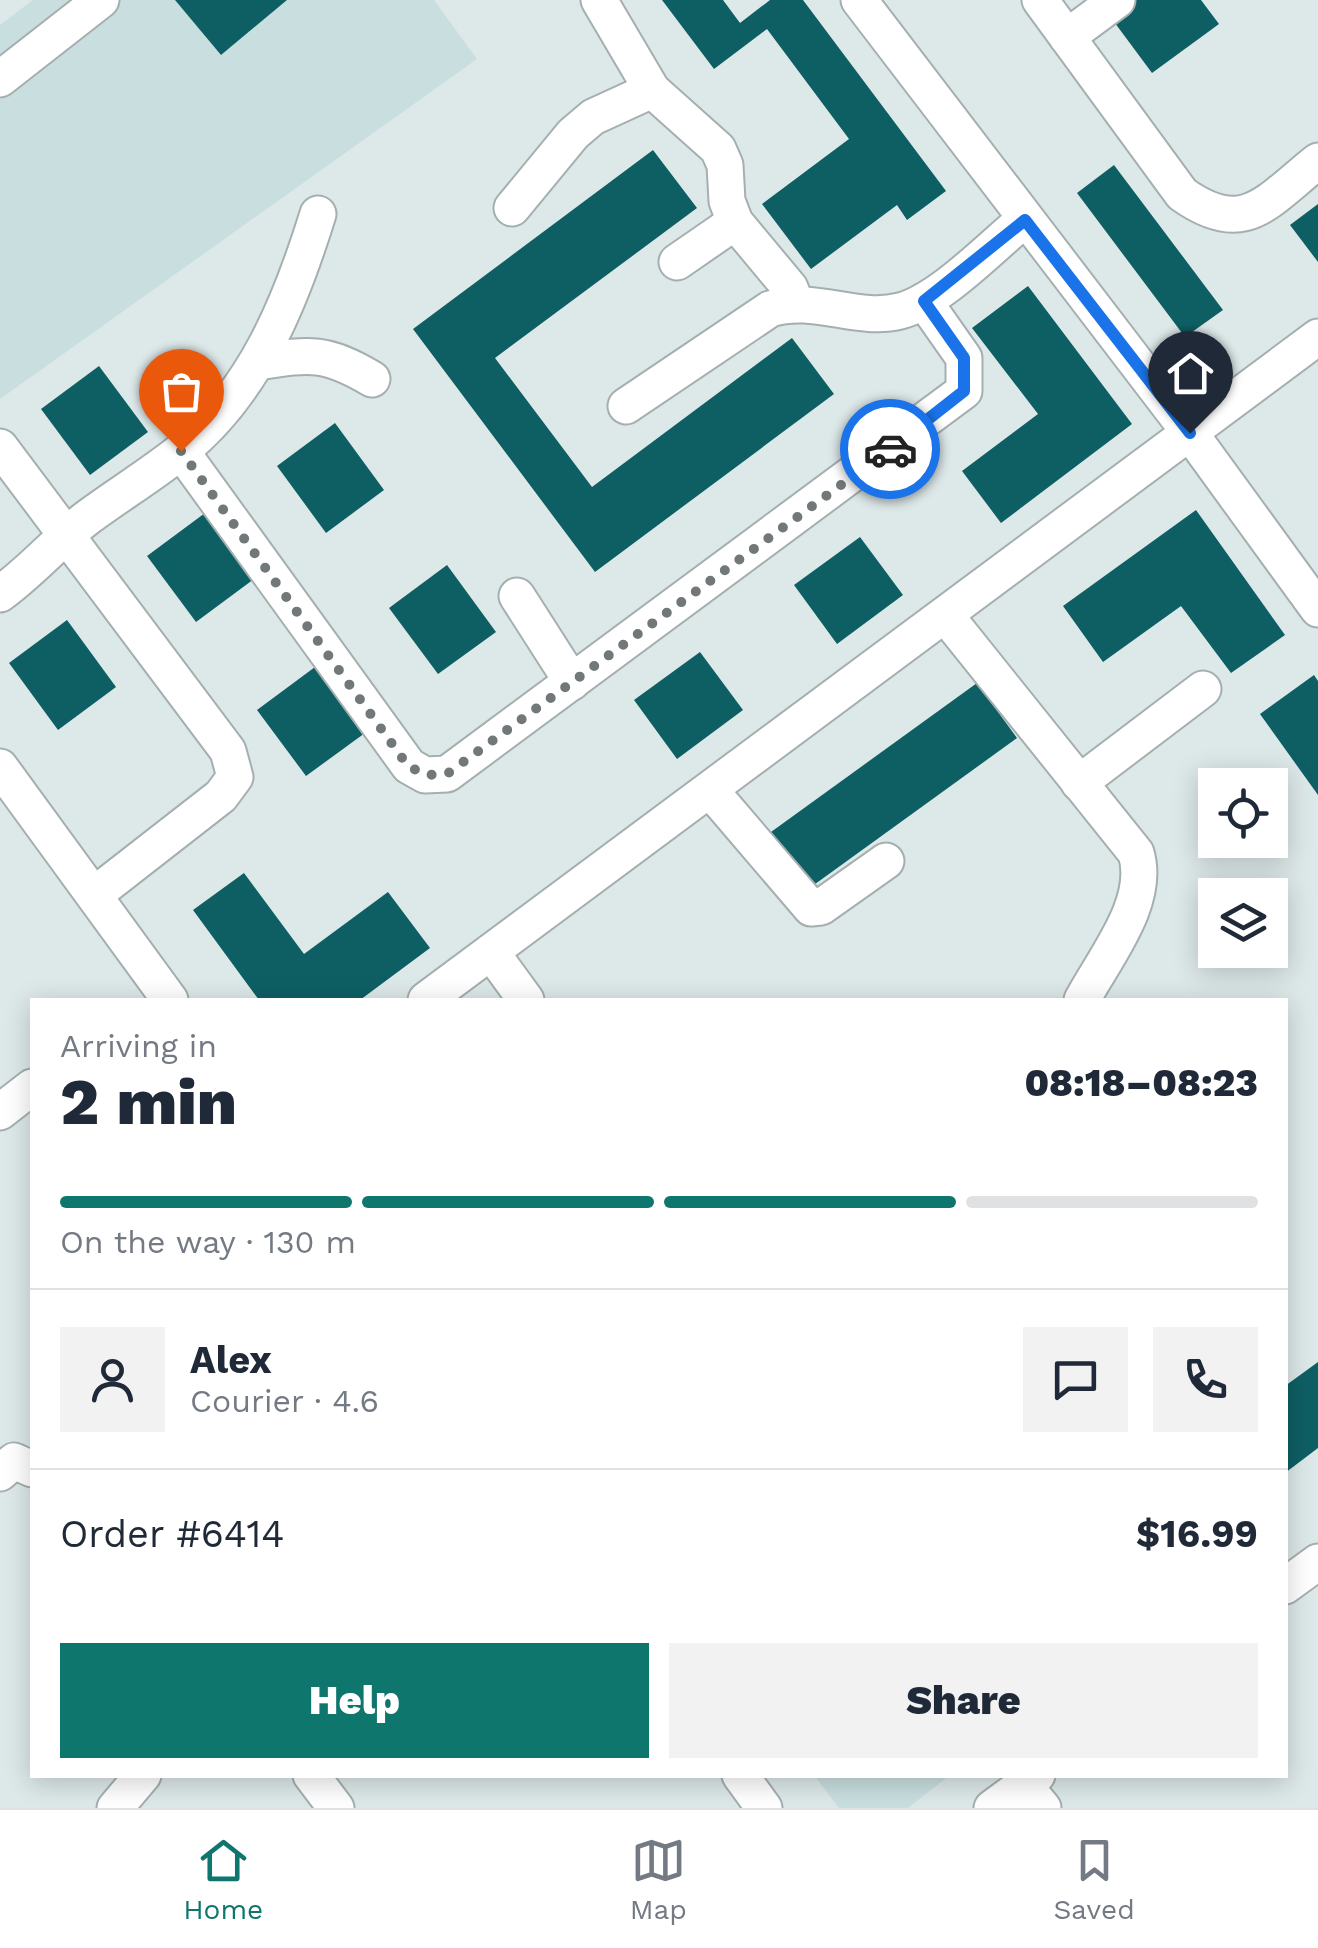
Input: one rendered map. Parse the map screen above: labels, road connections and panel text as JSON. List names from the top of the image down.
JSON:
{
  "page": {
    "heading": ["2 min", "Arriving in", "08:18–08:23"],
    "panel": [
      "Alex",
      "Courier · 4.6",
      "Order #6414",
      "$16.99"
    ],
    "bar": "On the way · 130 m",
    "buttons": ["Help", "Share"],
    "tabs": ["Home", "Map", "Saved"]
  }
}
